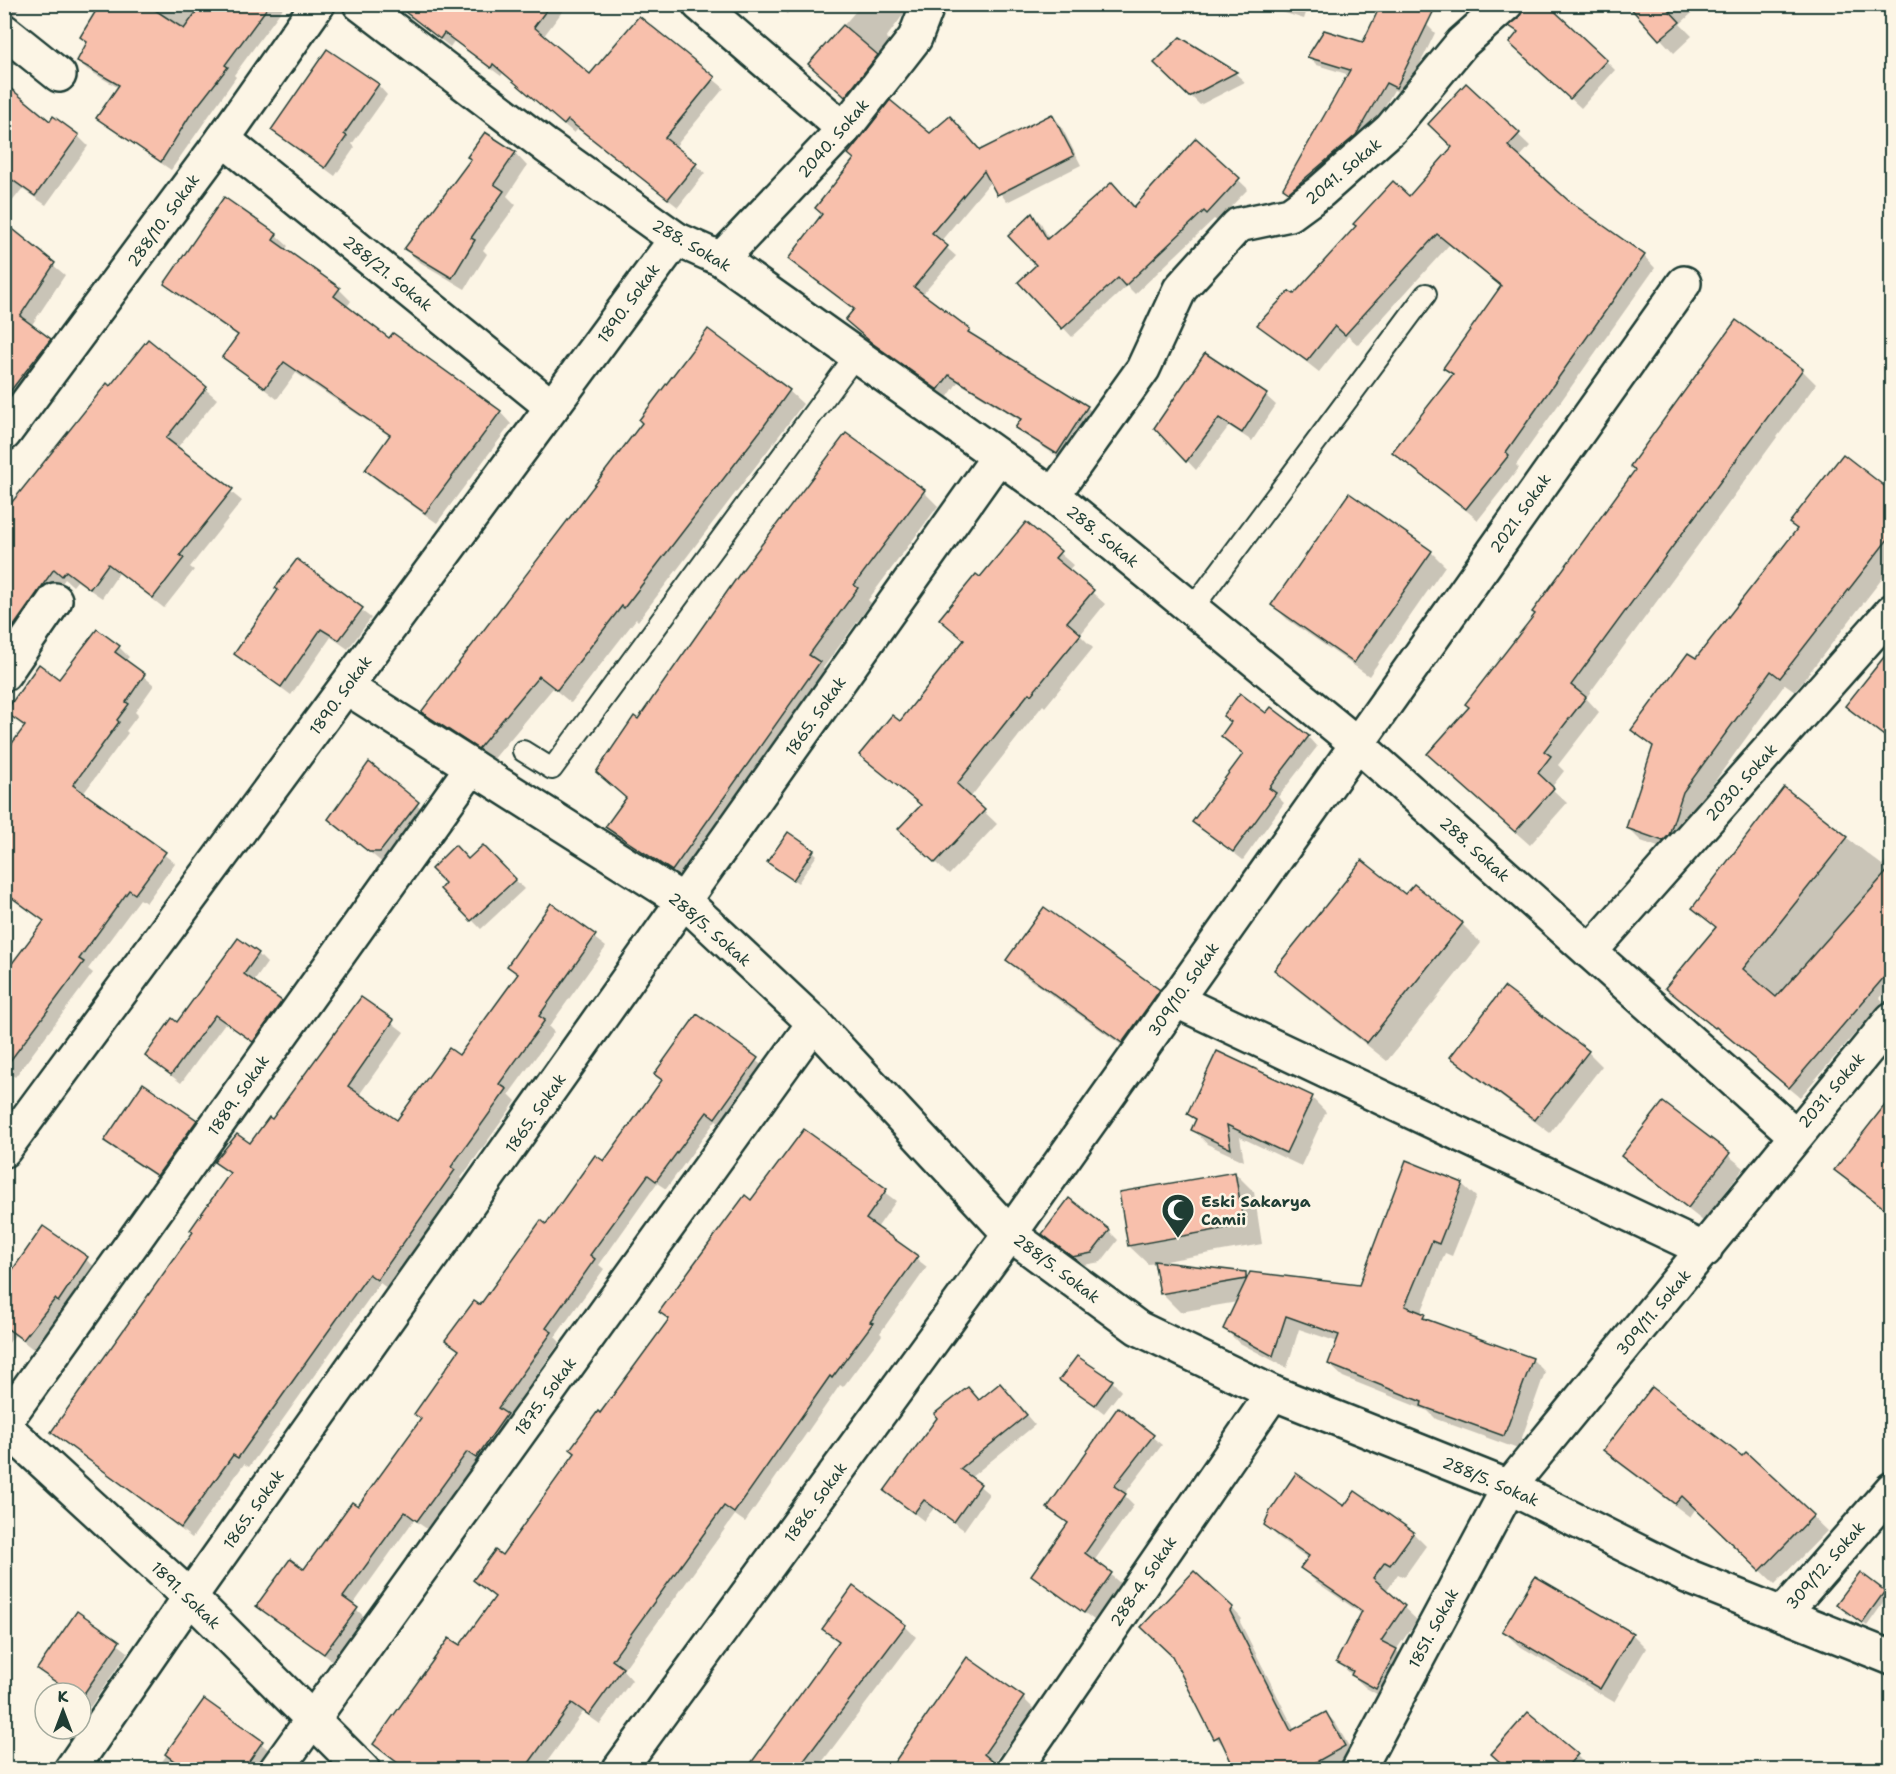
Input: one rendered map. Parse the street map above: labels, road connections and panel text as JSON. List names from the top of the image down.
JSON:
{
  "streets": {
    "street": [
      "2040. Sokak",
      "2041. Sokak",
      "288/10. Sokak",
      "288. Sokak",
      "288/21. Sokak",
      "1890. Sokak",
      "2021. Sokak",
      "1865. Sokak",
      "2030. Sokak",
      "288/5. Sokak",
      "309/10. Sokak",
      "2031. Sokak",
      "1889. Sokak",
      "309/11. Sokak",
      "1875. Sokak",
      "1886. Sokak",
      "309/12. Sokak",
      "288-4. Sokak",
      "1891. Sokak",
      "1851. Sokak"
    ]
  },
  "crossings": [
    ["2040. Sokak", "288. Sokak"],
    ["2041. Sokak", "288. Sokak"],
    ["288/10. Sokak", "288/21. Sokak"],
    ["288. Sokak", "1890. Sokak"],
    ["288. Sokak", "2021. Sokak"],
    ["288. Sokak", "1865. Sokak"],
    ["288. Sokak", "2030. Sokak"],
    ["288. Sokak", "309/10. Sokak"],
    ["288. Sokak", "2031. Sokak"],
    ["288. Sokak", "309/11. Sokak"],
    ["288/21. Sokak", "1890. Sokak"],
    ["1890. Sokak", "288/5. Sokak"],
    ["2021. Sokak", "309/10. Sokak"],
    ["1865. Sokak", "288/5. Sokak"],
    ["1865. Sokak", "1891. Sokak"],
    ["288/5. Sokak", "309/10. Sokak"],
    ["288/5. Sokak", "1889. Sokak"],
    ["288/5. Sokak", "309/11. Sokak"],
    ["288/5. Sokak", "1875. Sokak"],
    ["288/5. Sokak", "1886. Sokak"],
    ["288/5. Sokak", "309/12. Sokak"],
    ["288/5. Sokak", "288-4. Sokak"],
    ["288/5. Sokak", "1851. Sokak"],
    ["309/10. Sokak", "1886. Sokak"],
    ["2031. Sokak", "309/11. Sokak"],
    ["1889. Sokak", "1891. Sokak"],
    ["309/11. Sokak", "1851. Sokak"],
    ["1875. Sokak", "1891. Sokak"]
  ],
  "places": {
    "mosque": ["Eski Sakarya Camii"]
  },
  "north": "top"
}
